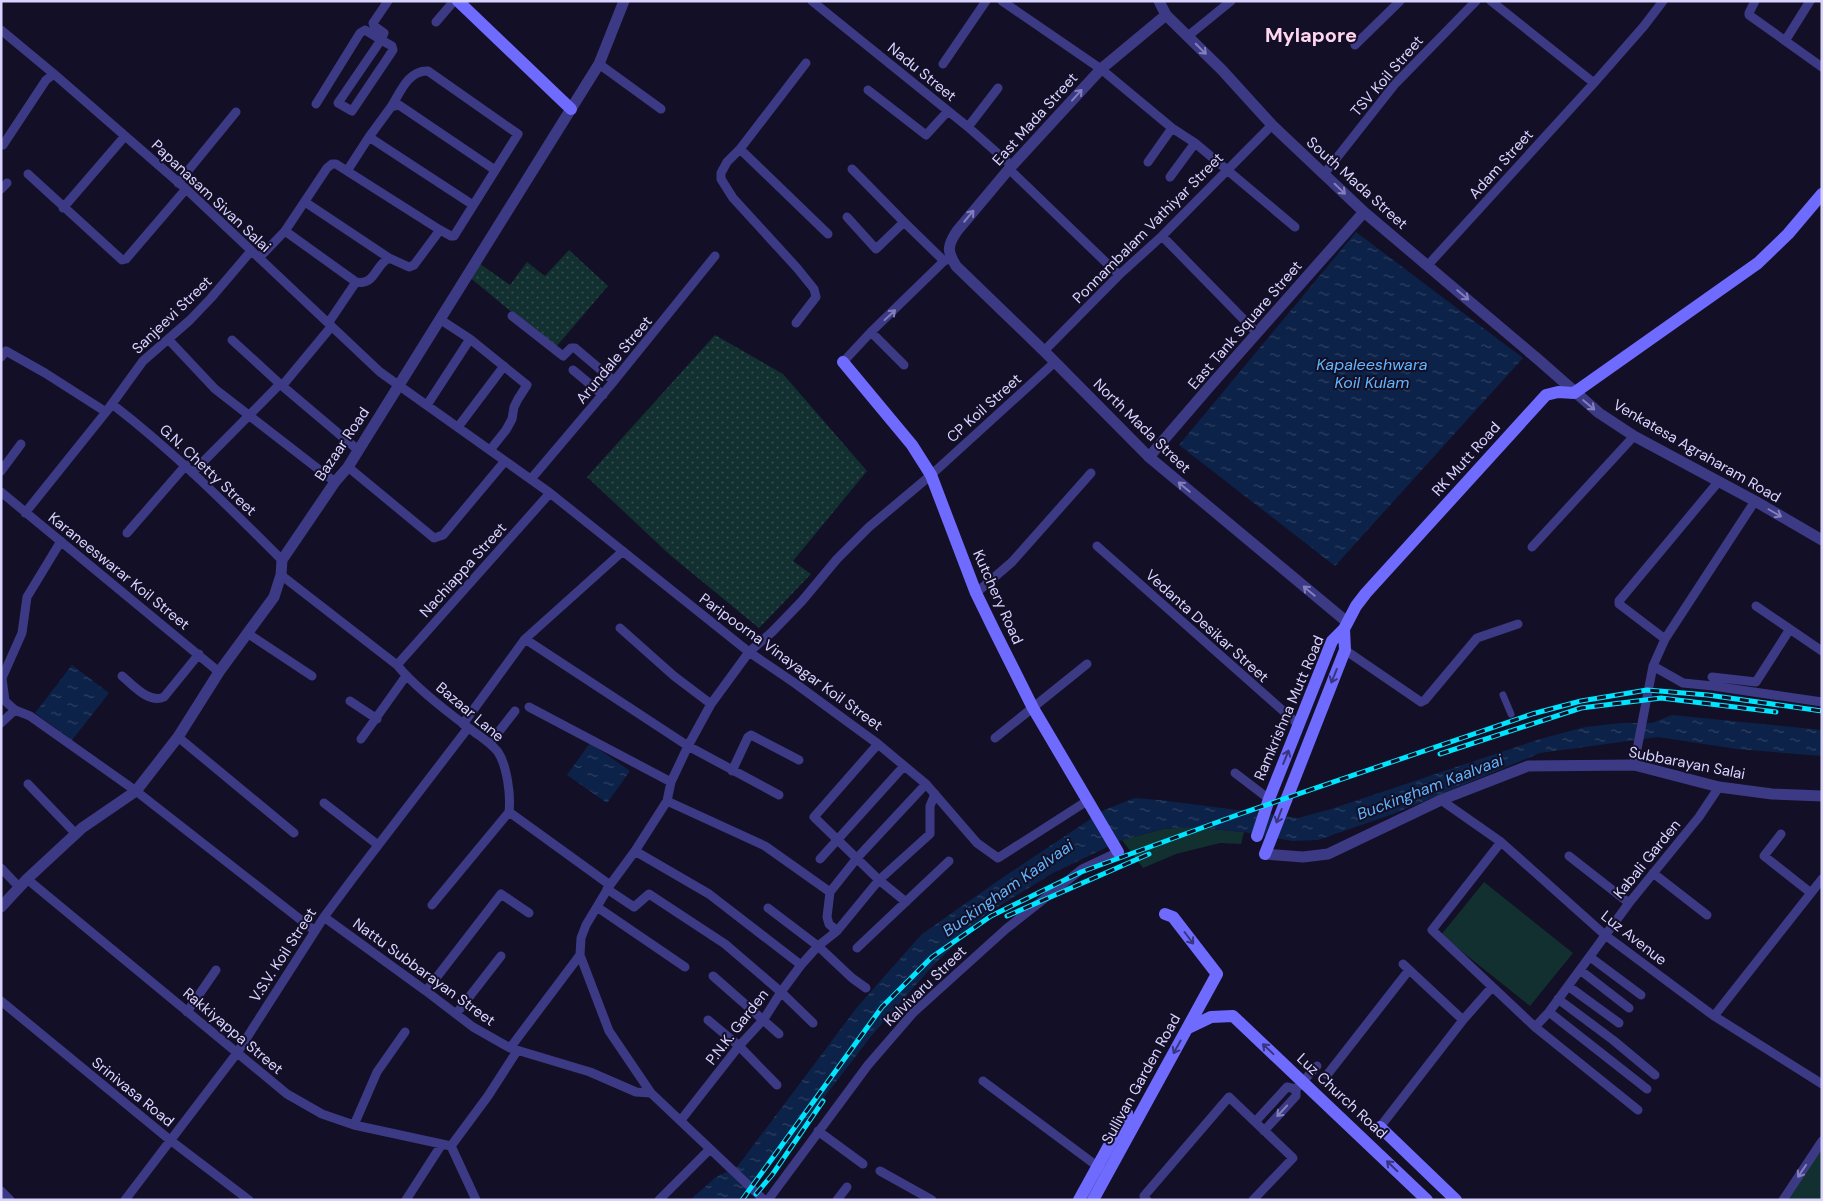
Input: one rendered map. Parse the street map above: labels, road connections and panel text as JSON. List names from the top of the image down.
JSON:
{
  "streets": {
    "main road": [
      "RK Mutt Road",
      "Kutchery Road",
      "Ramkrishna Mutt Road",
      "Sullivan Garden Road",
      "Luz Church Road"
    ],
    "street": [
      "Nadu Street",
      "TSV Koil Street",
      "East Mada Street",
      "Adam Street",
      "South Mada Street",
      "Papanasam Sivan Salai",
      "Ponnambalam Vathiyar Street",
      "Sanjeevi Street",
      "East Tank Square Street",
      "Arundale Street",
      "CP Koil Street",
      "North Mada Street",
      "Bazaar Road",
      "Venkatesa Agraharam Road",
      "G.N. Chetty Street",
      "Nachiappa Street",
      "Karaneeswarar Koil Street",
      "Vedanta Desikar Street",
      "Paripoorna Vinayagar Koil Street",
      "Bazaar Lane",
      "Subbarayan Salai",
      "Kabali Garden",
      "Luz Avenue",
      "V.S.V. Koil Street",
      "Nattu Subbarayan Street",
      "Kalvivaru Street",
      "P.N.K. Garden",
      "Rakkiyappa Street",
      "Srinivasa Road"
    ]
  },
  "crossings": [
    ["Nadu Street", "East Mada Street"],
    ["Nadu Street", "Ponnambalam Vathiyar Street"],
    ["TSV Koil Street", "South Mada Street"],
    ["East Mada Street", "South Mada Street"],
    ["East Mada Street", "North Mada Street"],
    ["Adam Street", "South Mada Street"],
    ["South Mada Street", "Ponnambalam Vathiyar Street"],
    ["South Mada Street", "East Tank Square Street"],
    ["South Mada Street", "Venkatesa Agraharam Road"],
    ["Papanasam Sivan Salai", "Sanjeevi Street"],
    ["Papanasam Sivan Salai", "Bazaar Road"],
    ["Papanasam Sivan Salai", "Paripoorna Vinayagar Koil Street"],
    ["Ponnambalam Vathiyar Street", "North Mada Street"],
    ["Sanjeevi Street", "G.N. Chetty Street"],
    ["Sanjeevi Street", "Karaneeswarar Koil Street"],
    ["East Tank Square Street", "North Mada Street"],
    ["Arundale Street", "Paripoorna Vinayagar Koil Street"],
    ["CP Koil Street", "North Mada Street"],
    ["CP Koil Street", "Kutchery Road"],
    ["CP Koil Street", "Paripoorna Vinayagar Koil Street"],
    ["North Mada Street", "RK Mutt Road"],
    ["North Mada Street", "Ramkrishna Mutt Road"],
    ["Bazaar Road", "G.N. Chetty Street"],
    ["Bazaar Road", "Paripoorna Vinayagar Koil Street"],
    ["Venkatesa Agraharam Road", "RK Mutt Road"],
    ["RK Mutt Road", "Ramkrishna Mutt Road"],
    ["Nachiappa Street", "Paripoorna Vinayagar Koil Street"],
    ["Nachiappa Street", "Bazaar Lane"],
    ["Kutchery Road", "Paripoorna Vinayagar Koil Street"],
    ["Kutchery Road", "Kalvivaru Street"],
    ["Vedanta Desikar Street", "Ramkrishna Mutt Road"],
    ["Paripoorna Vinayagar Koil Street", "V.S.V. Koil Street"],
    ["Paripoorna Vinayagar Koil Street", "P.N.K. Garden"],
    ["Bazaar Lane", "V.S.V. Koil Street"],
    ["Subbarayan Salai", "Kabali Garden"],
    ["Subbarayan Salai", "Luz Avenue"],
    ["Kabali Garden", "Luz Avenue"],
    ["V.S.V. Koil Street", "Nattu Subbarayan Street"],
    ["V.S.V. Koil Street", "Rakkiyappa Street"],
    ["V.S.V. Koil Street", "Srinivasa Road"],
    ["Sullivan Garden Road", "Luz Church Road"]
  ],
  "one_way": [
    "North Mada Street",
    "Venkatesa Agraharam Road",
    "Sullivan Garden Road",
    "Luz Church Road"
  ],
  "districts": ["Mylapore"],
  "water": ["Kapaleeshwara Koil Kulam", "Buckingham Kaalvaai"]
}
